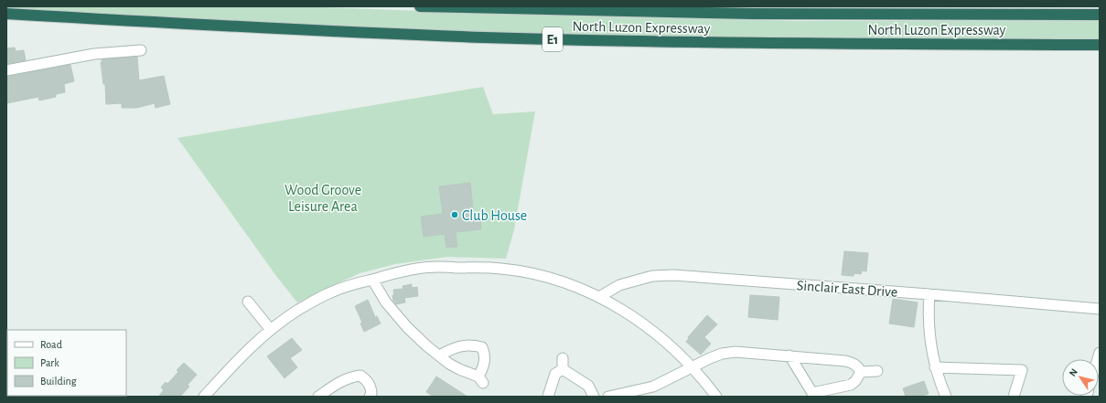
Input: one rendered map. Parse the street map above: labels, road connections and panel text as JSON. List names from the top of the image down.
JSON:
{
  "streets": {
    "highway": ["North Luzon Expressway", "E1"],
    "street": ["Sinclair East Drive"]
  },
  "parks": ["Wood Groove Leisure Area"],
  "places": ["Club House"],
  "legend": ["Road", "Park", "Building"],
  "north": "top left"
}
